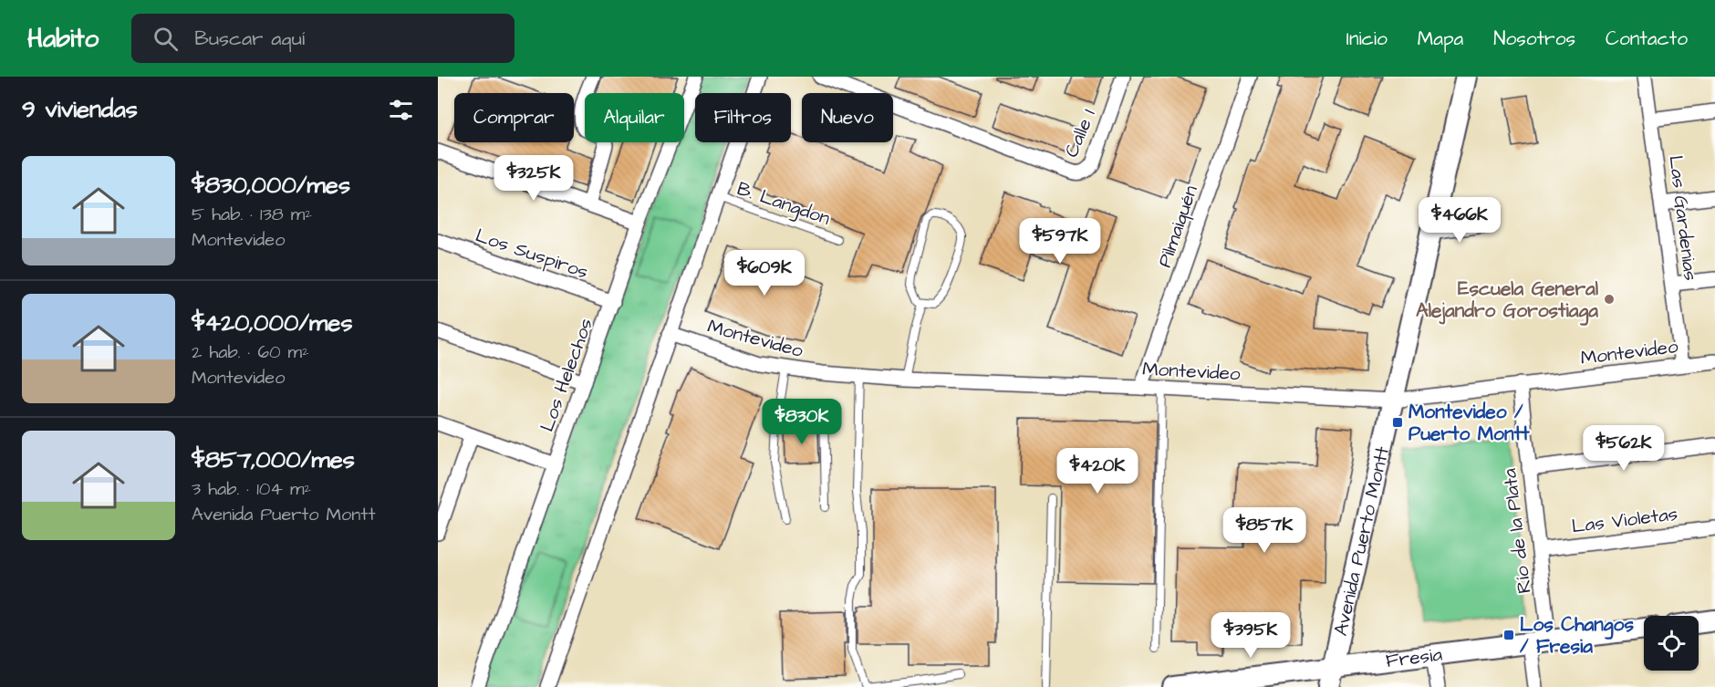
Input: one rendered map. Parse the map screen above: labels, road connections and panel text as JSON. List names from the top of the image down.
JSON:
{
  "streets": {
    "street": [
      "Calle 1",
      "Las Gardenias",
      "Pilmaiquén",
      "Los Suspiros",
      "Montevideo",
      "Los Helechos",
      "Las Violetas",
      "Río de la Plata",
      "Avenida Puerto Montt",
      "Fresia"
    ],
    "lane": ["B. Langdon"]
  },
  "crossings": [
    ["Las Gardenias", "Montevideo"],
    ["Pilmaiquén", "Montevideo"],
    ["Los Suspiros", "Los Helechos"],
    ["Montevideo", "Río de la Plata"],
    ["Montevideo", "Avenida Puerto Montt"],
    ["Las Violetas", "Río de la Plata"],
    ["Río de la Plata", "Fresia"],
    ["Avenida Puerto Montt", "Fresia"]
  ],
  "places": {
    "other": ["Escuela General Alejandro Gorostiaga"],
    "transit": ["Montevideo / Puerto Montt", "Los Changos / Fresia"]
  },
  "page": {
    "header": "Habito",
    "search": "Buscar aquí",
    "nav": [
      "Inicio",
      "Mapa",
      "Nosotros",
      "Contacto"
    ],
    "heading": "9 viviendas",
    "chip": [
      "Comprar",
      "Alquilar",
      "Filtros",
      "Nuevo"
    ],
    "list": [
      {
        "name": "$830,000/mes",
        "note": "5 hab. · 138 m² · Montevideo"
      },
      {
        "name": "$420,000/mes",
        "note": "2 hab. · 60 m² · Montevideo"
      },
      {
        "name": "$857,000/mes",
        "note": "3 hab. · 104 m² · Avenida Puerto Montt"
      }
    ],
    "price": [
      "$325K",
      "$466K",
      "$597K",
      "$609K",
      "$830K",
      "$562K",
      "$420K",
      "$857K",
      "$395K"
    ]
  }
}
